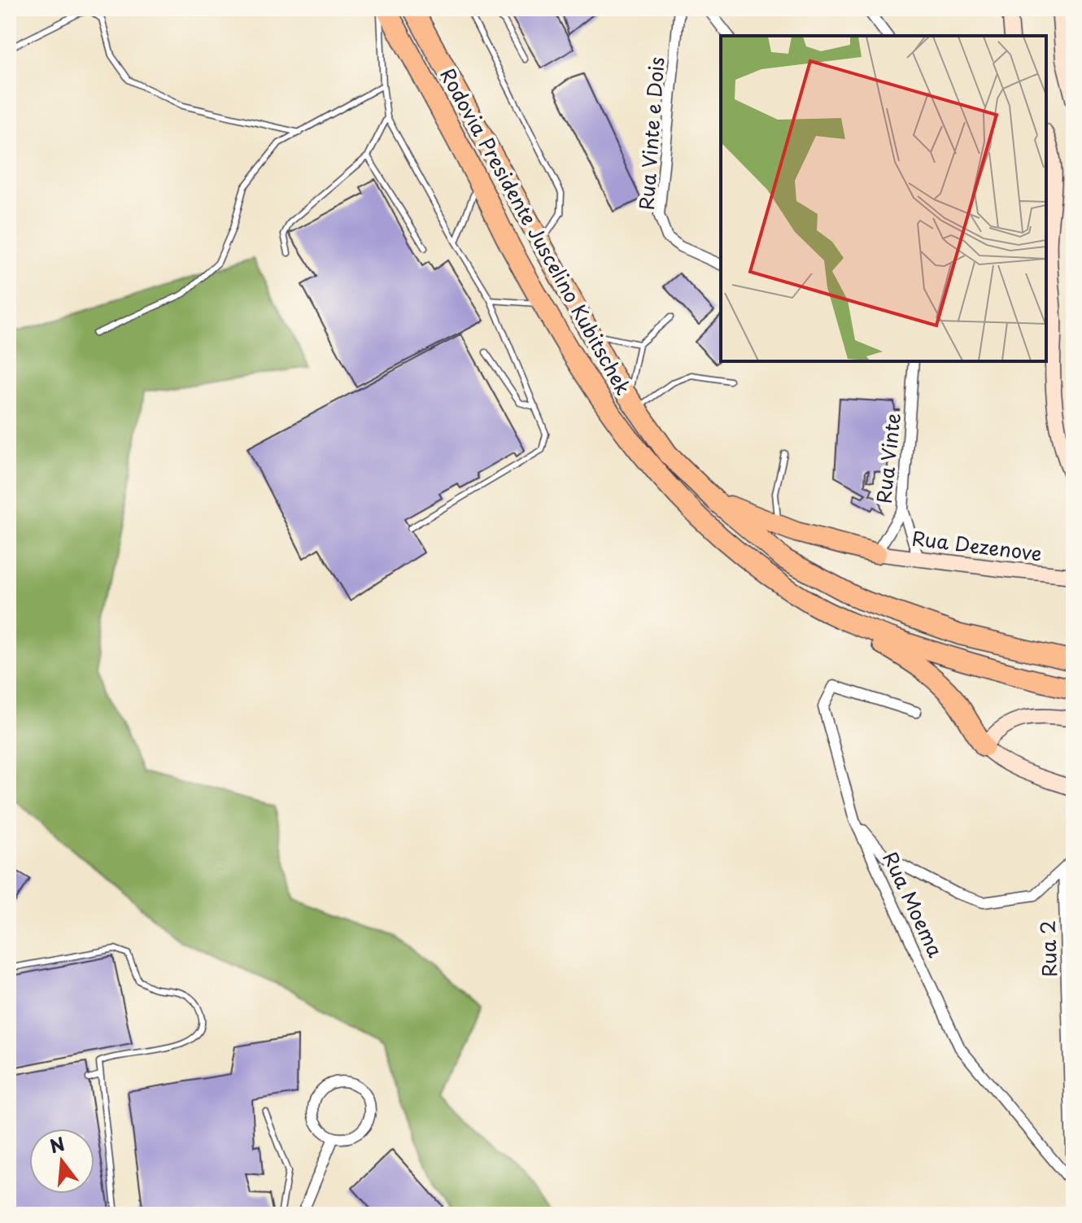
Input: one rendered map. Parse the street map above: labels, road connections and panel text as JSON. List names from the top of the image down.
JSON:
{
  "streets": {
    "highway": ["Rodovia Presidente Juscelino Kubitschek"],
    "main road": ["Rua Dezenove"],
    "street": [
      "Rua Vinte e Dois",
      "Rua Vinte",
      "Rua Moema",
      "Rua 2"
    ]
  },
  "crossings": [
    ["Rua Vinte", "Rua Dezenove"],
    ["Rua Moema", "Rua 2"]
  ],
  "north": "top"
}
